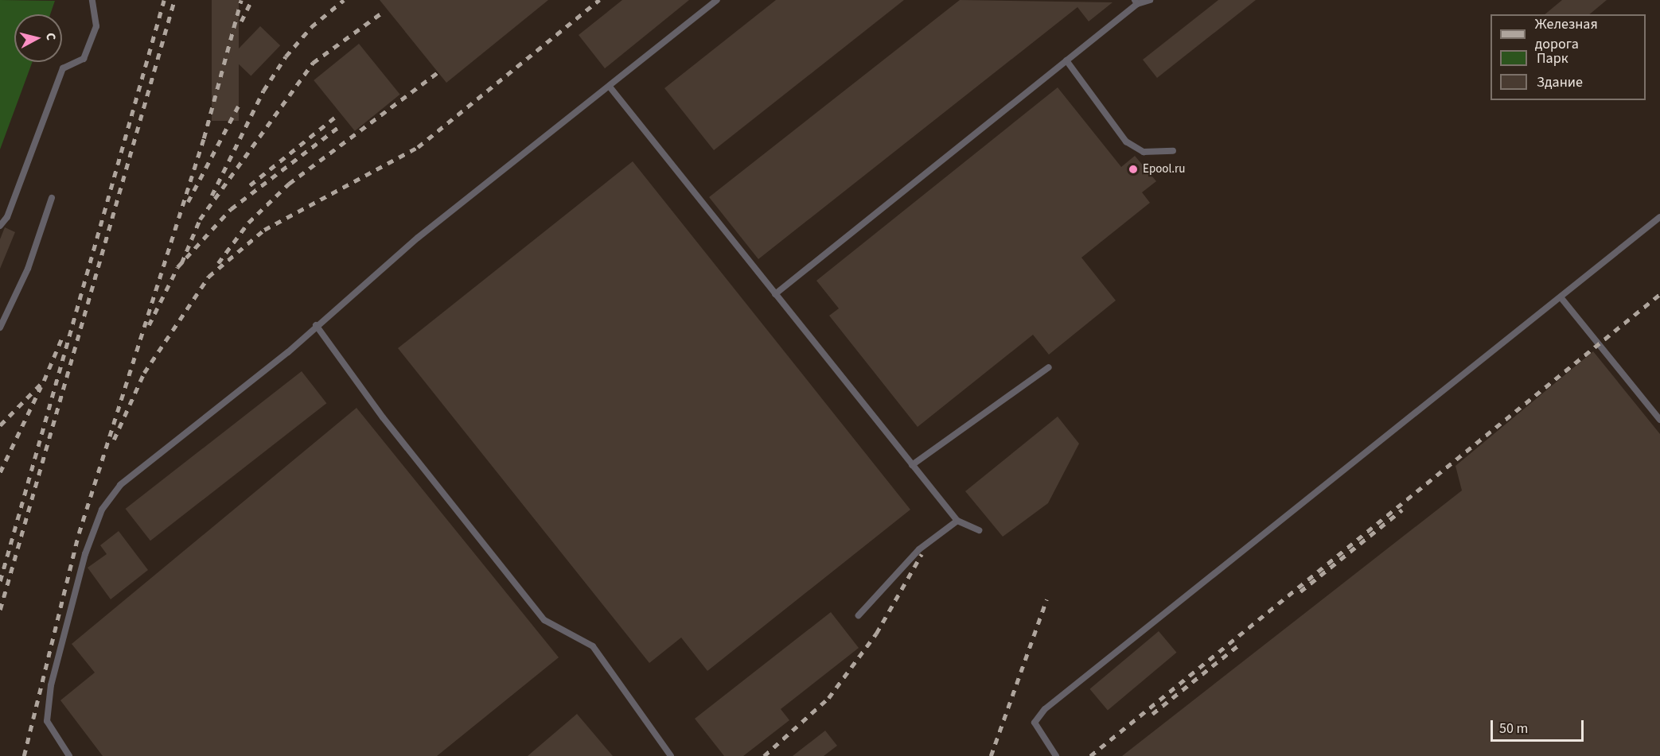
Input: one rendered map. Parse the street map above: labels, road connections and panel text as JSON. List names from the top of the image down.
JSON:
{
  "places": ["Epool.ru"],
  "legend": ["Железная дорога", "Парк", "Здание"],
  "scale_bar": "50 m",
  "north": "right"
}
